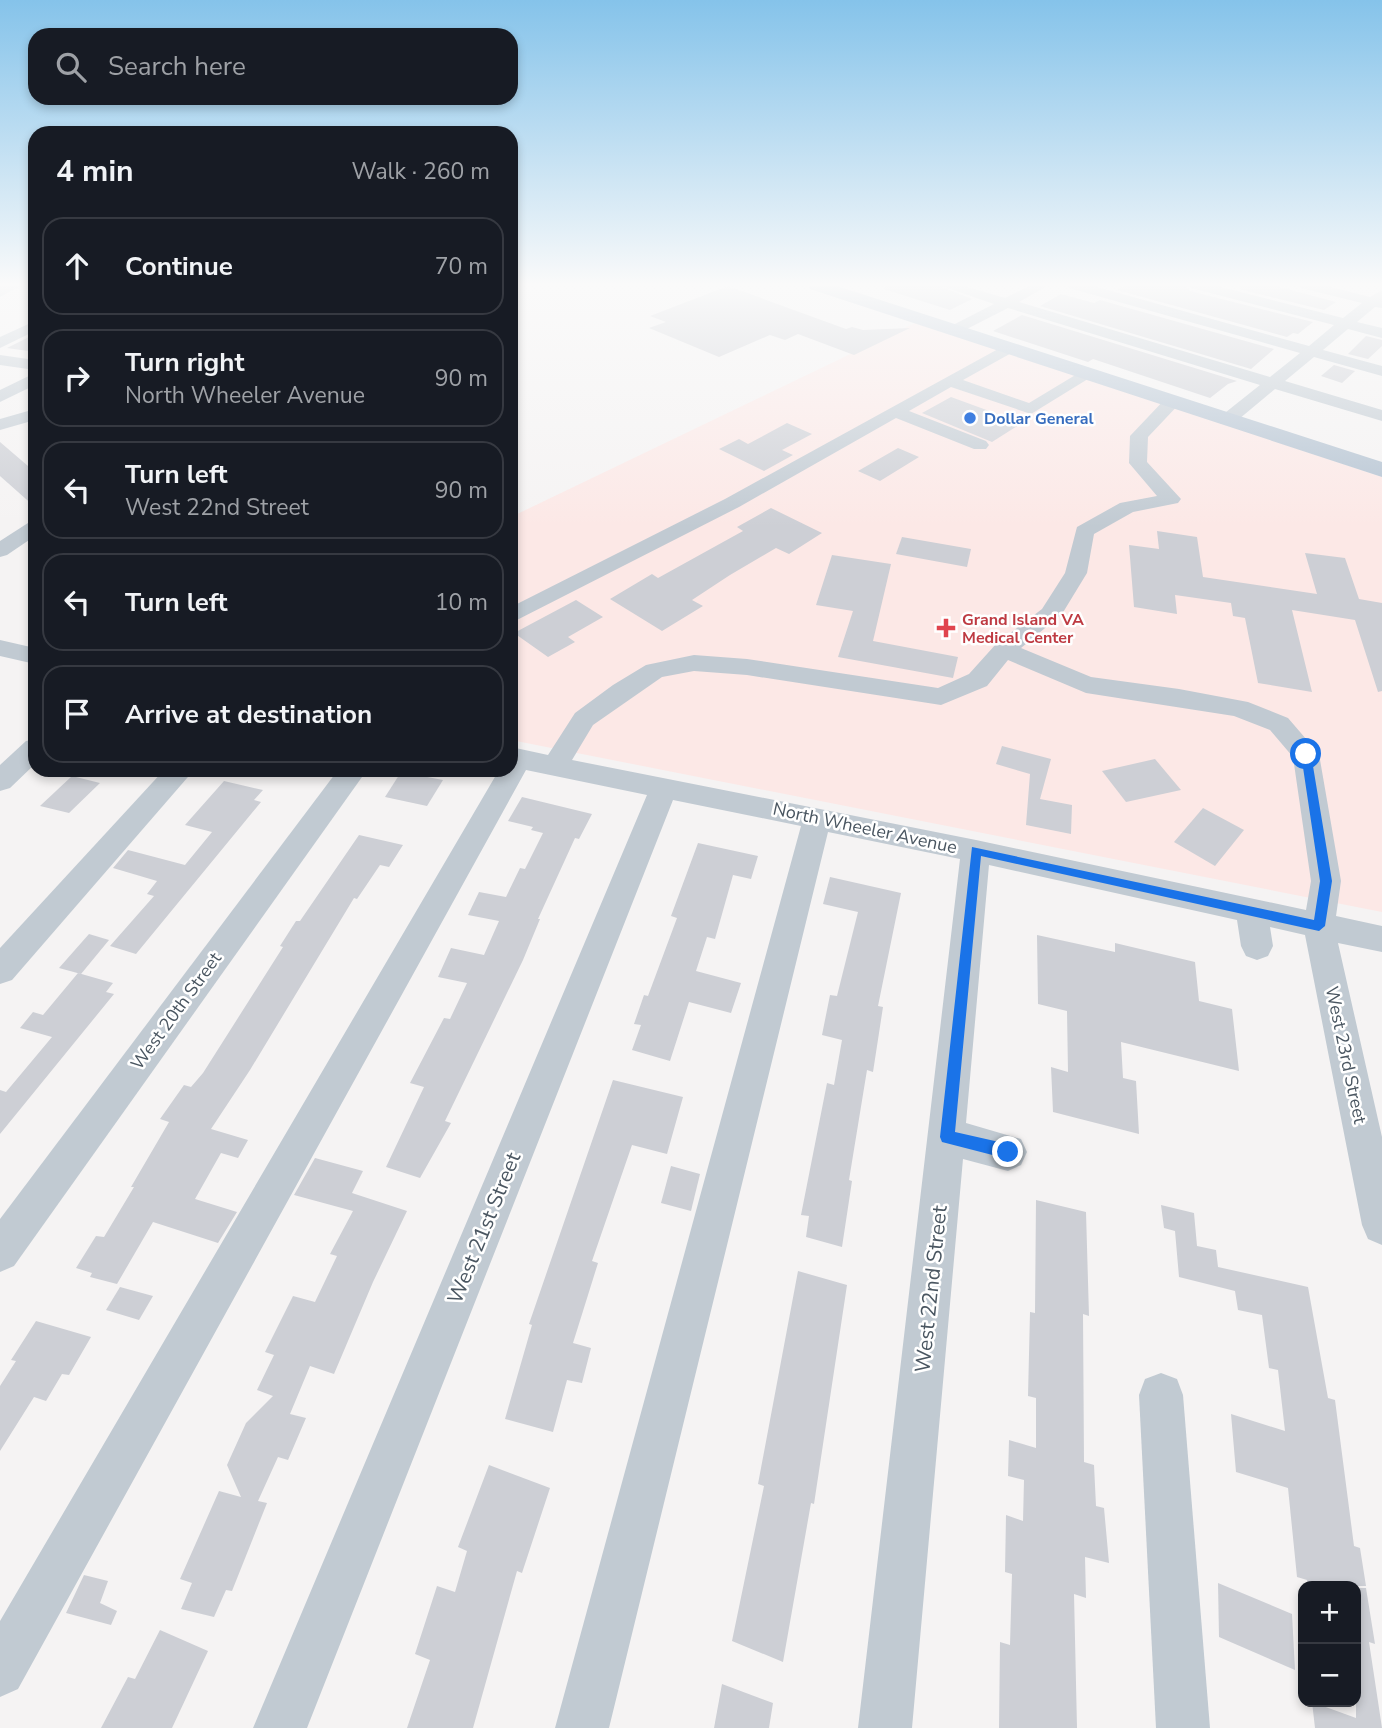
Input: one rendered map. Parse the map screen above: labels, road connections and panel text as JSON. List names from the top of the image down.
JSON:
{
  "streets": {
    "street": [
      "North Wheeler Avenue",
      "West 20th Street",
      "West 23rd Street",
      "West 21st Street",
      "West 22nd Street"
    ]
  },
  "crossings": [
    ["North Wheeler Avenue", "West 23rd Street"],
    ["North Wheeler Avenue", "West 21st Street"],
    ["North Wheeler Avenue", "West 22nd Street"]
  ],
  "places": {
    "other": ["Dollar General"],
    "health": ["Grand Island VA Medical Center"]
  },
  "page": {
    "search": "Search here",
    "heading": ["4 min", "Walk · 260 m"],
    "list": [
      ["Continue", "70 m"],
      ["Turn right", "North Wheeler Avenue", "90 m"],
      ["Turn left", "West 22nd Street", "90 m"],
      ["Turn left", "10 m"],
      "Arrive at destination"
    ],
    "map_buttons": ["+", "−"]
  }
}
